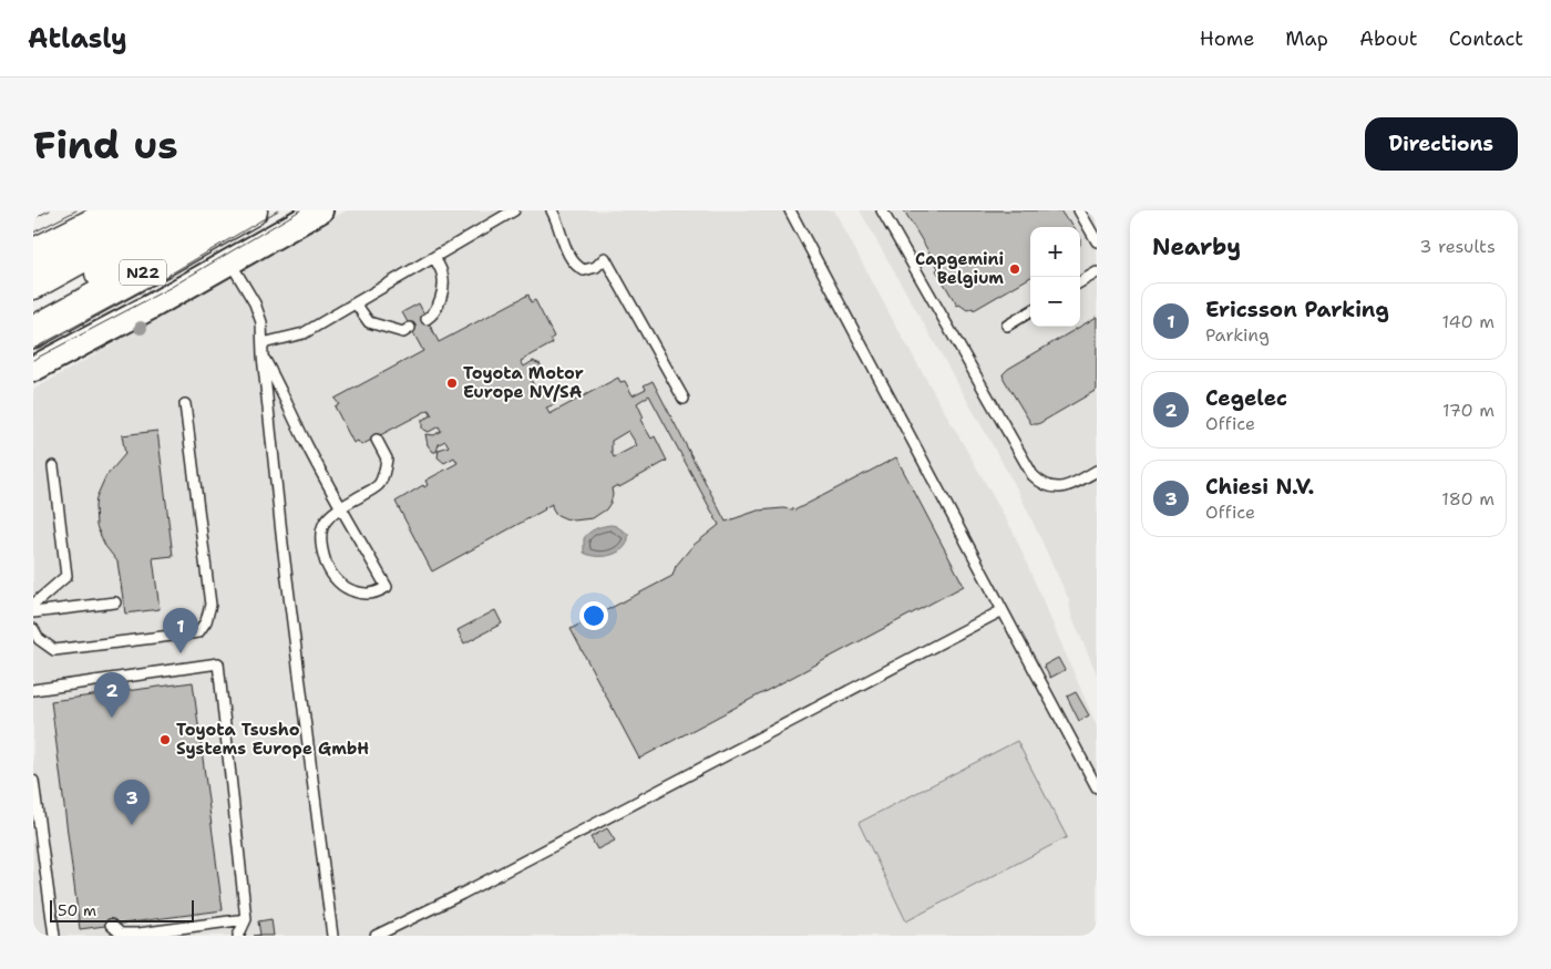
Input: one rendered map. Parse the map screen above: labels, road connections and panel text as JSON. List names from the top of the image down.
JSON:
{
  "streets": {
    "highway": ["N22"]
  },
  "places": ["Capgemini Belgium", "Toyota Motor Europe NV/SA", "Toyota Tsusho Systems Europe GmbH"],
  "scale_bar": "50 m",
  "page": {
    "header": "Atlasly",
    "nav": [
      "Home",
      "Map",
      "About",
      "Contact"
    ],
    "buttons": "Directions",
    "title": "Find us",
    "heading": ["Nearby", "3 results"],
    "map_buttons": ["+", "−"],
    "list": [
      {
        "mark": "1",
        "name": "Ericsson Parking",
        "note": "Parking",
        "value": "140 m"
      },
      {
        "mark": "2",
        "name": "Cegelec",
        "note": "Office",
        "value": "170 m"
      },
      {
        "mark": "3",
        "name": "Chiesi N.V.",
        "note": "Office",
        "value": "180 m"
      }
    ],
    "pins": ["1", "2", "3"],
    "scale": "50 m"
  }
}
